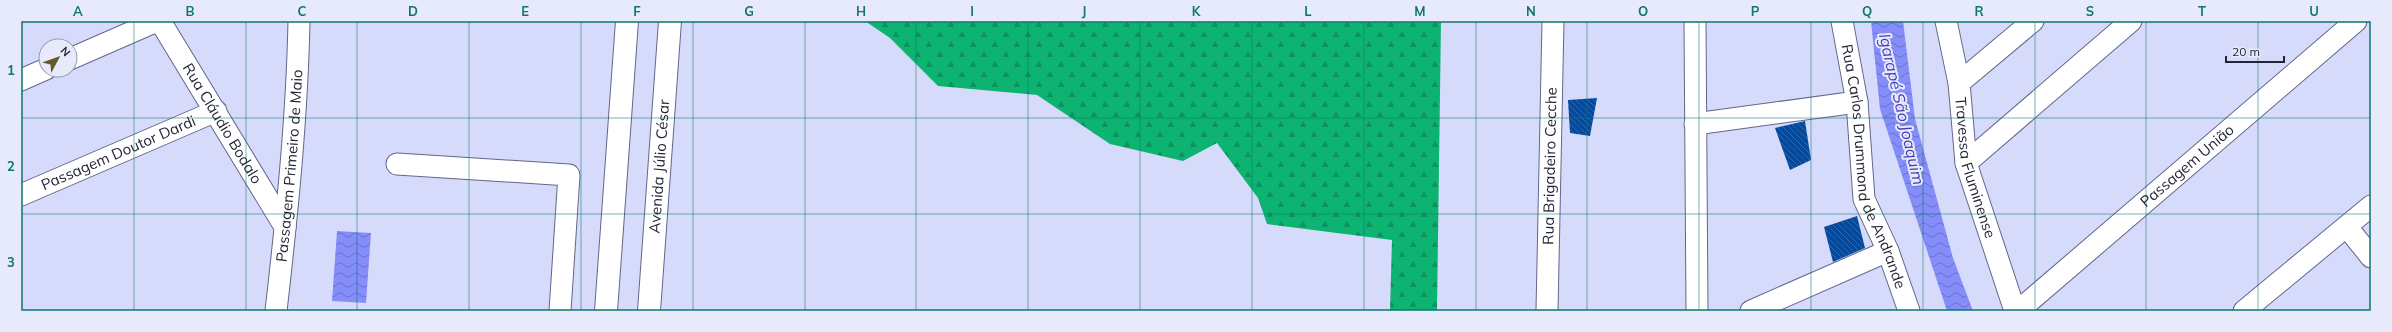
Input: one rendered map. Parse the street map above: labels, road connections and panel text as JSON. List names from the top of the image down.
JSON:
{
  "streets": {
    "main road": ["Avenida Júlio César"],
    "street": [
      "Rua Cláudio Bodalo",
      "Passagem Doutor Dardi",
      "Passagem Primeiro de Maio",
      "Rua Brigadeiro Cecche",
      "Rua Carlos Drummond de Andrande",
      "Passagem União",
      "Travessa Fluminense"
    ]
  },
  "crossings": [
    ["Rua Cláudio Bodalo", "Passagem Doutor Dardi"],
    ["Rua Cláudio Bodalo", "Passagem Primeiro de Maio"],
    ["Passagem União", "Travessa Fluminense"]
  ],
  "water": ["Igarapé São Joaquim"],
  "scale_bar": "20 m",
  "north": "top right",
  "grid": {
    "columns": [
      "A",
      "B",
      "C",
      "D",
      "E",
      "F",
      "G",
      "H",
      "I",
      "J",
      "K",
      "L",
      "M",
      "N",
      "O",
      "P",
      "Q",
      "R",
      "S",
      "T",
      "U"
    ],
    "rows": ["1", "2", "3"]
  }
}
